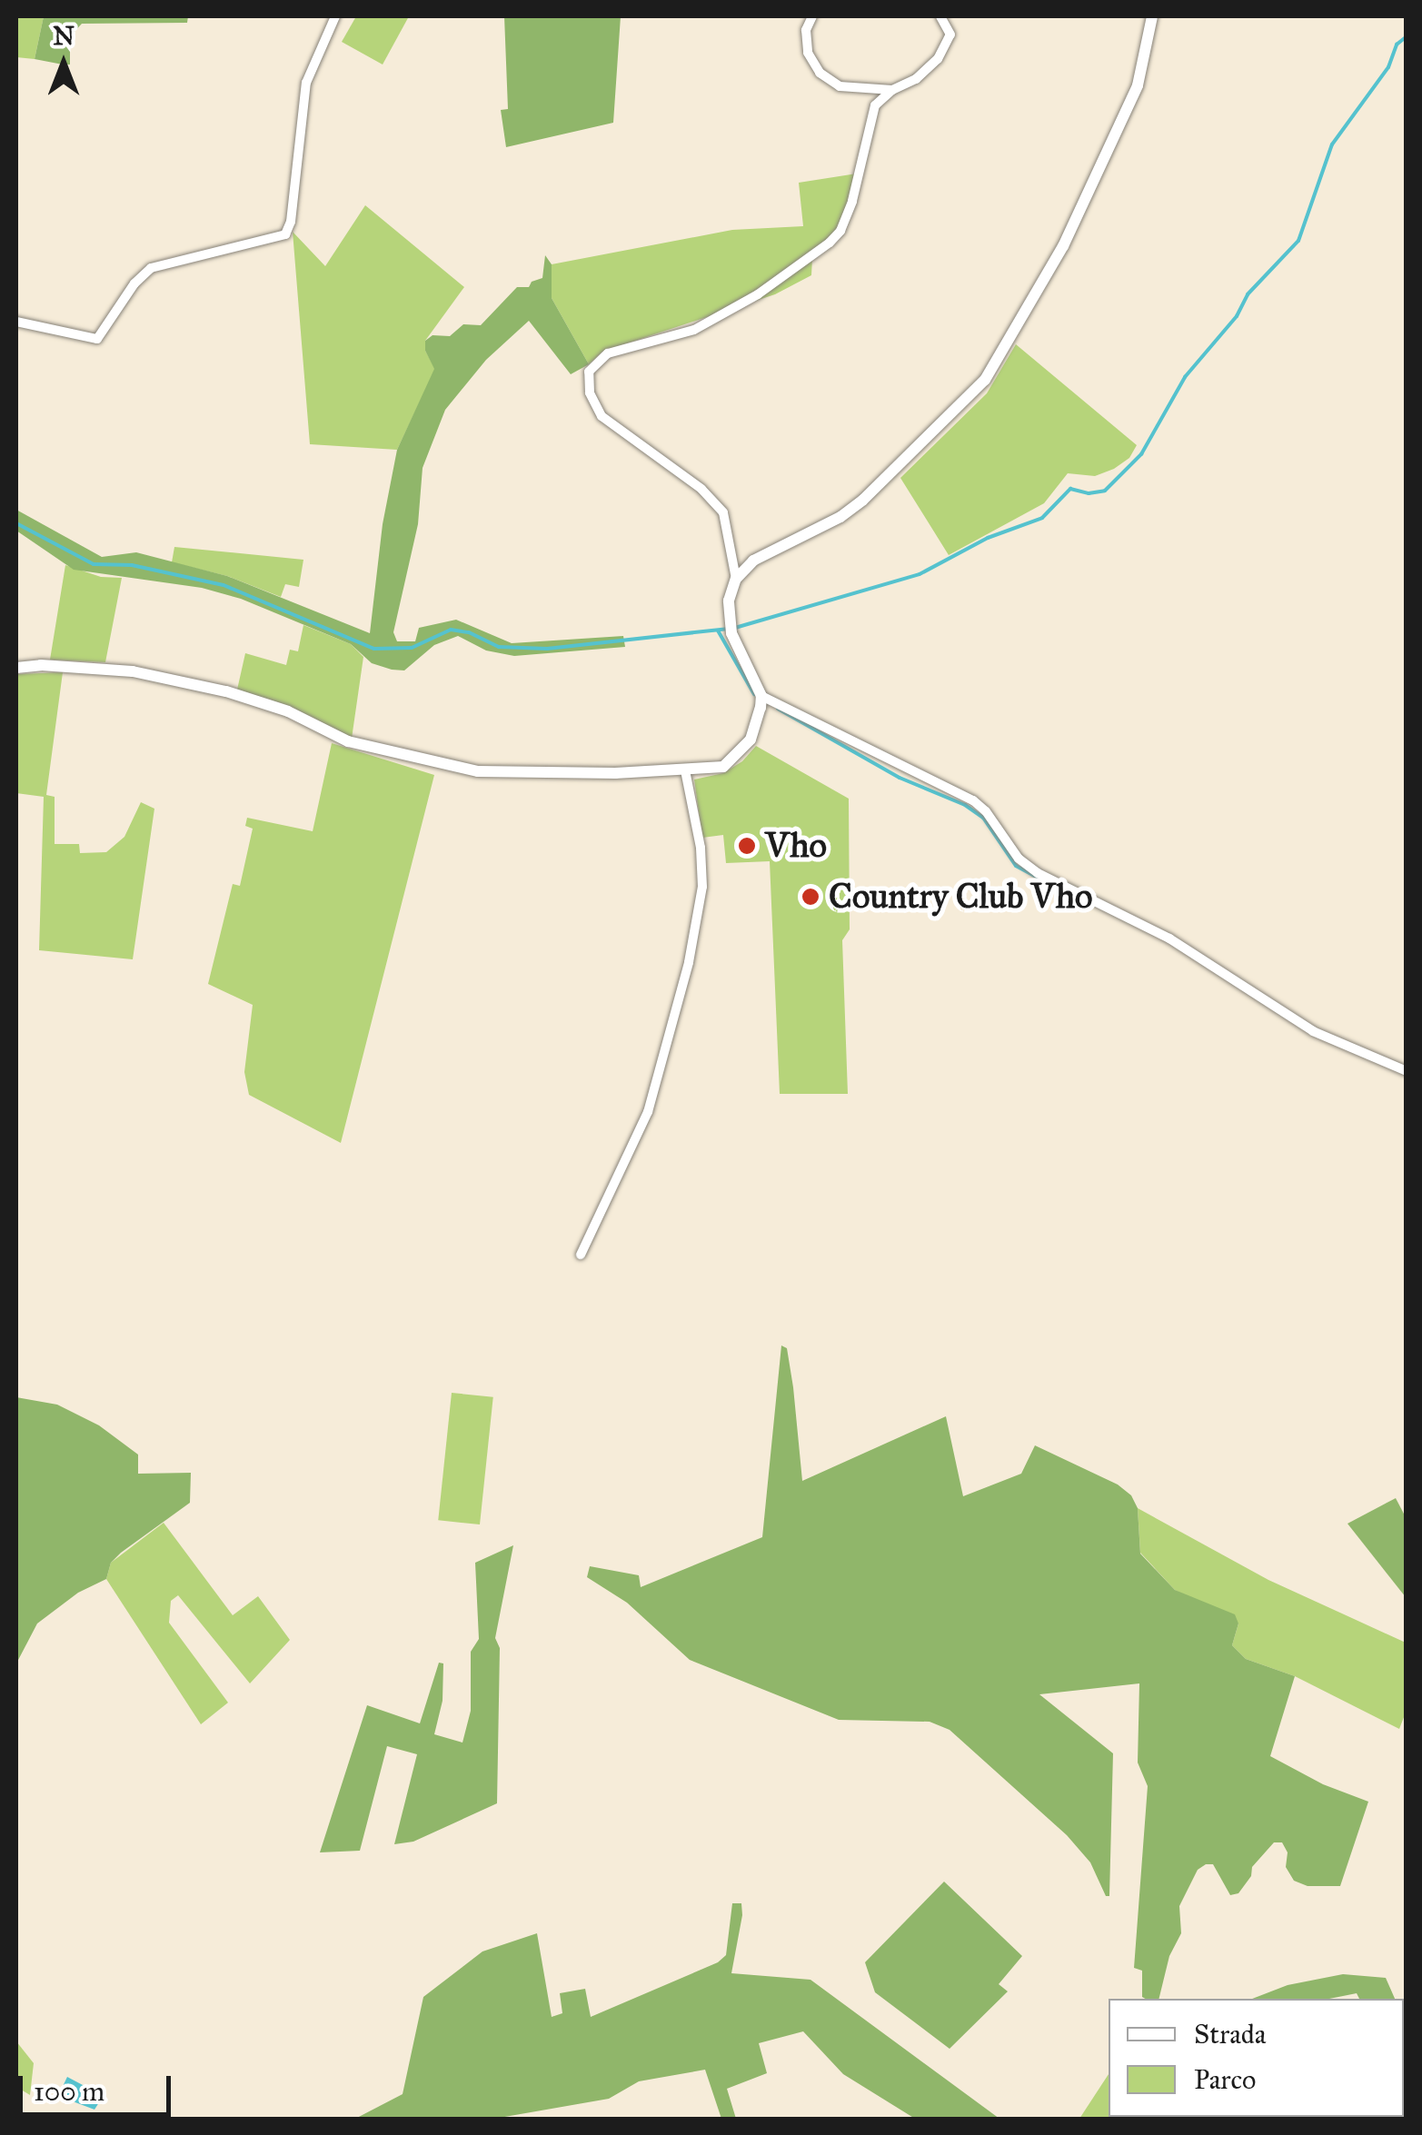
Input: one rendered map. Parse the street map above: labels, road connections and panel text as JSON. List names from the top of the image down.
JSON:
{
  "places": ["Vho", "Country Club Vho"],
  "legend": ["Strada", "Parco"],
  "scale_bar": "100 m",
  "north": "top"
}
